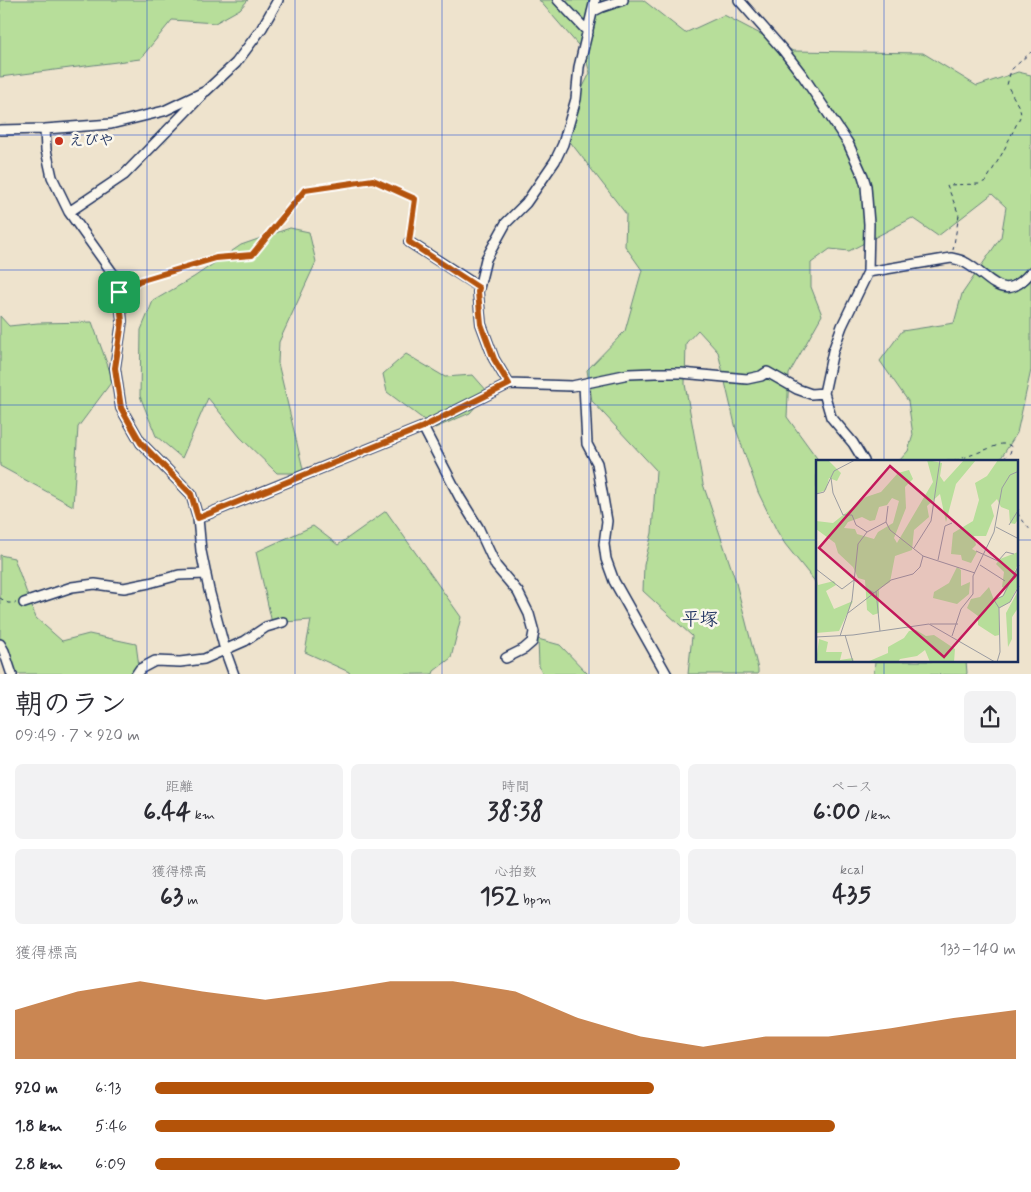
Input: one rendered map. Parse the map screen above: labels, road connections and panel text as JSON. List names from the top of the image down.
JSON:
{
  "districts": ["平塚"],
  "places": ["えびや"],
  "page": {
    "heading": ["朝のラン", "09:49 · 7 × 920 m"],
    "stats": [
      ["距離", "6.44 km"],
      ["時間", "38:38"],
      ["ペース", "6:00 /km"],
      ["獲得標高", "63 m"],
      ["心拍数", "152 bpm"],
      ["kcal", "435"]
    ],
    "chart": ["獲得標高", "133–140 m"],
    "list": [
      {
        "name": "920 m",
        "note": "6:13"
      },
      {
        "name": "1.8 km",
        "note": "5:46"
      },
      {
        "name": "2.8 km",
        "note": "6:09"
      }
    ]
  }
}
